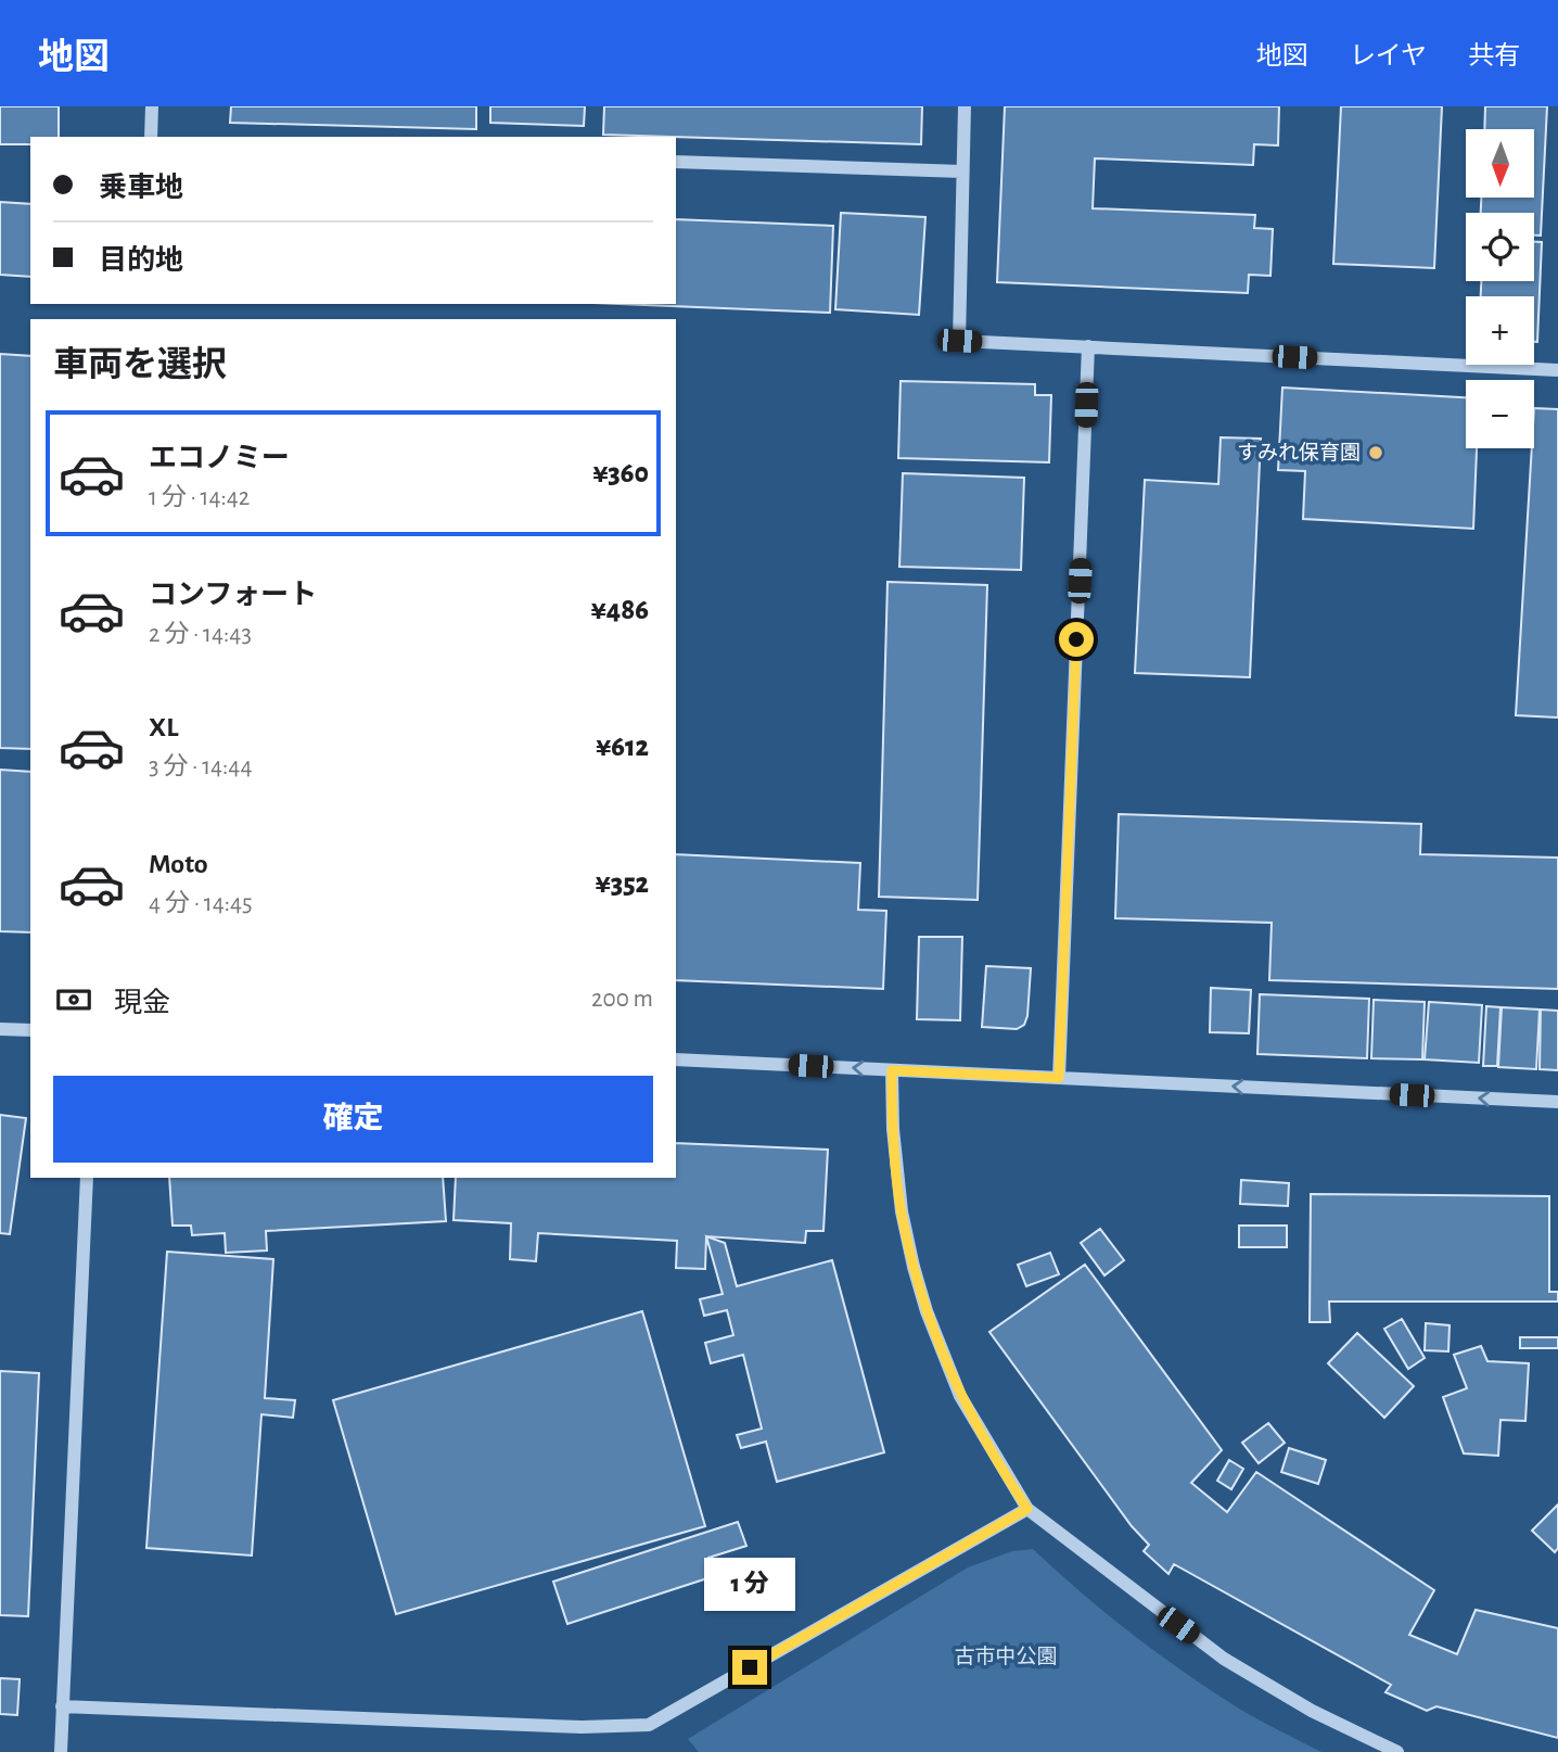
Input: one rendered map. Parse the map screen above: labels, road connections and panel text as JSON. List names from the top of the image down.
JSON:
{
  "parks": ["古市中公園"],
  "places": ["すみれ保育園"],
  "north": "bottom",
  "page": {
    "header": "地図",
    "nav": ["地図", "レイヤ", "共有"],
    "map_buttons": ["+", "−"],
    "banner": ["乗車地", "目的地"],
    "heading": "車両を選択",
    "list": [
      {
        "name": "エコノミー",
        "note": "1 分 · 14:42",
        "value": "¥360"
      },
      {
        "name": "コンフォート",
        "note": "2 分 · 14:43",
        "value": "¥486"
      },
      {
        "name": "XL",
        "note": "3 分 · 14:44",
        "value": "¥612"
      },
      {
        "name": "Moto",
        "note": "4 分 · 14:45",
        "value": "¥352"
      }
    ],
    "pay": ["現金", "200 m"],
    "buttons": "確定",
    "bubble": "1 分"
  }
}
